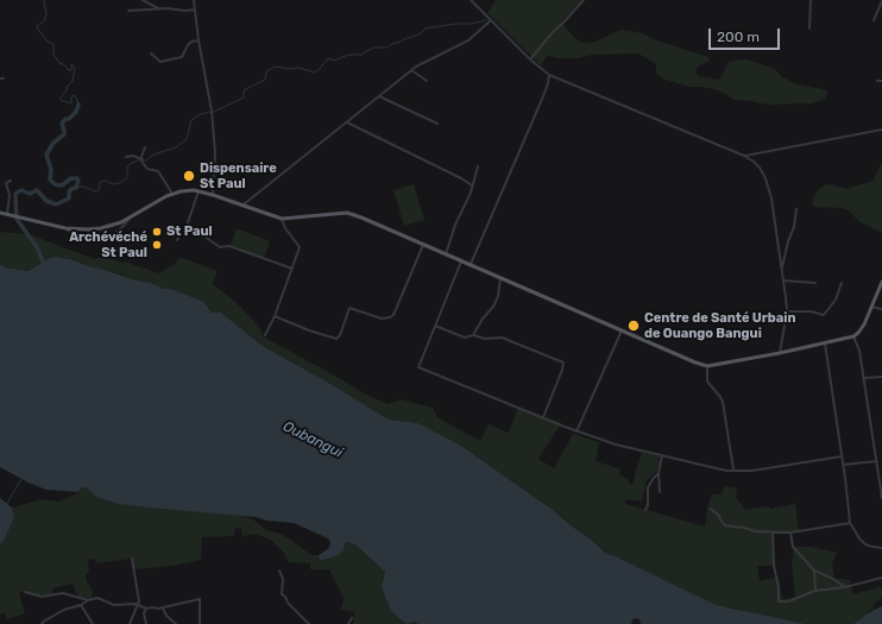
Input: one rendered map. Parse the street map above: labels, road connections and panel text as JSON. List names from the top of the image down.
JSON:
{
  "water": ["Oubangui"],
  "places": [
    "Dispensaire St Paul",
    "St Paul",
    "Archévéché St Paul",
    "Centre de Santé Urbain de Ouango Bangui"
  ],
  "scale_bar": "200 m"
}
